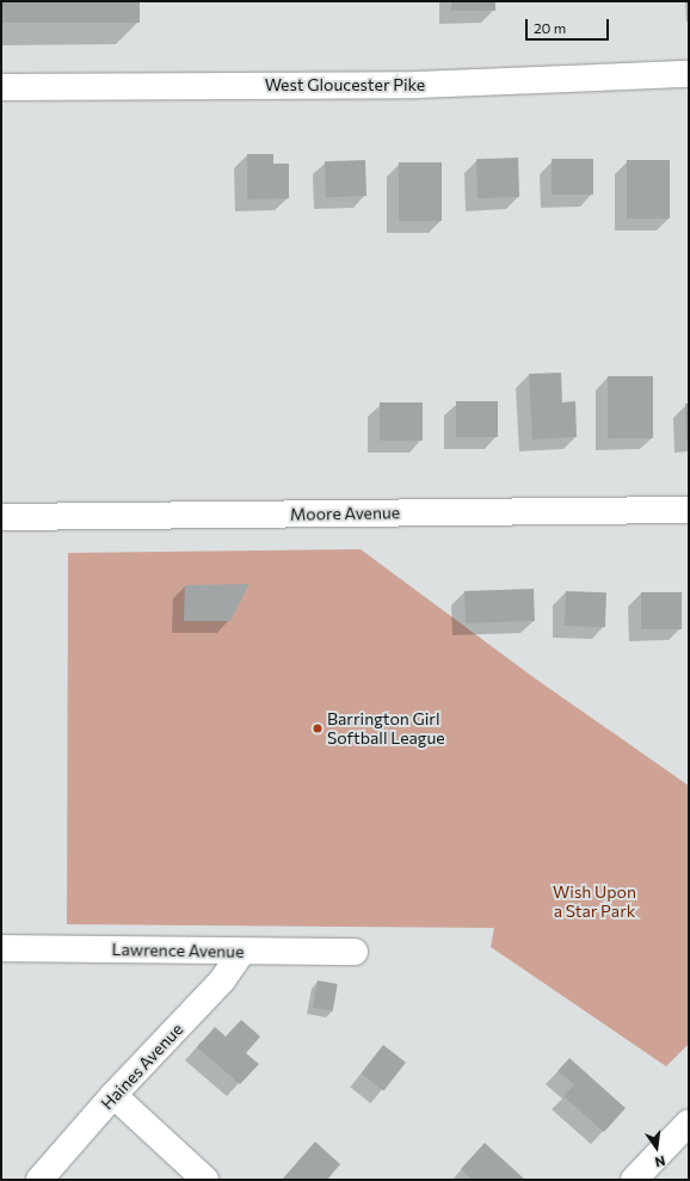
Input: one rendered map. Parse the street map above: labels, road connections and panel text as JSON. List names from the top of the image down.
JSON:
{
  "streets": {
    "street": [
      "West Gloucester Pike",
      "Moore Avenue",
      "Lawrence Avenue",
      "Haines Avenue"
    ]
  },
  "crossings": [
    ["Lawrence Avenue", "Haines Avenue"]
  ],
  "parks": ["Wish Upon a Star Park"],
  "places": ["Barrington Girl Softball League"],
  "scale_bar": "20 m",
  "north": "bottom"
}
